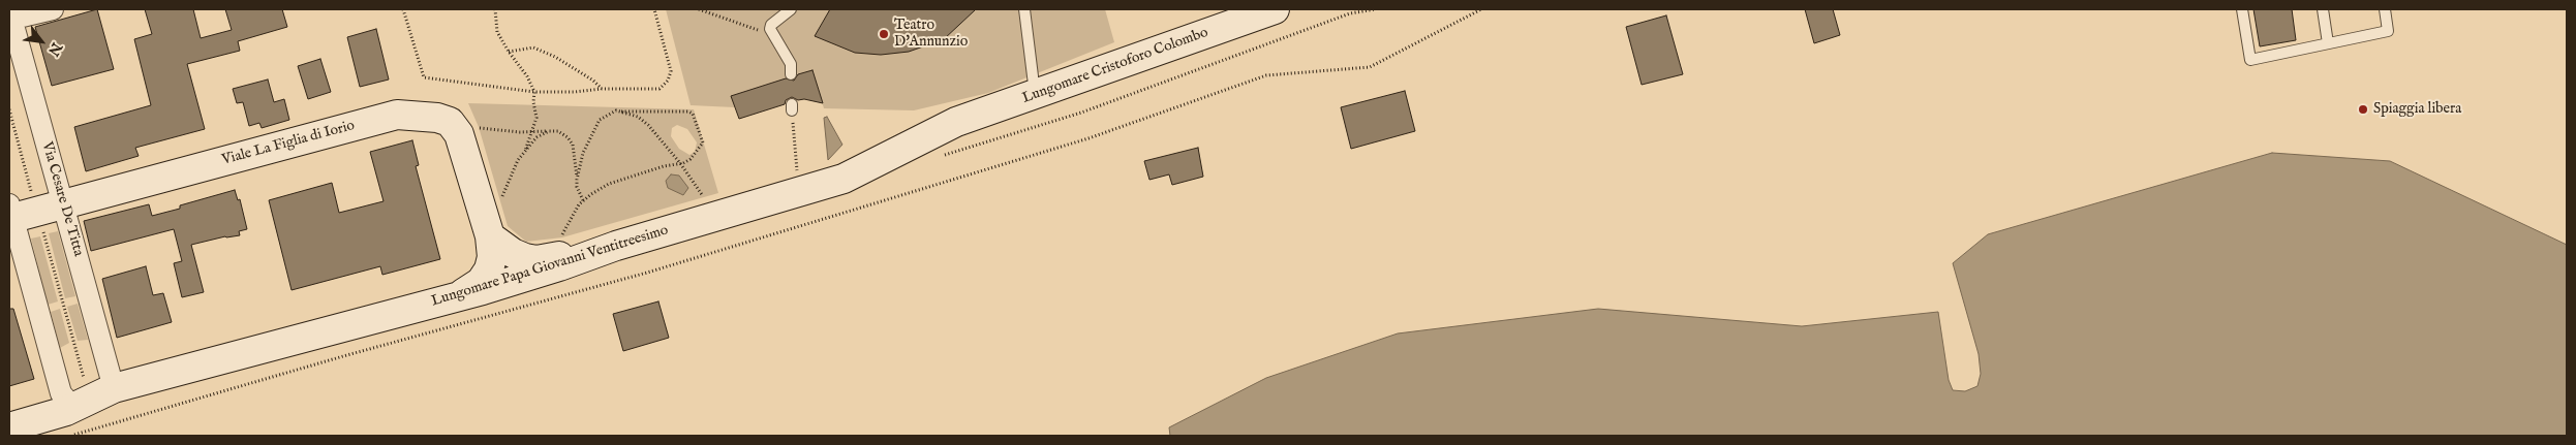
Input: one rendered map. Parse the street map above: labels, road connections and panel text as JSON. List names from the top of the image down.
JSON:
{
  "streets": {
    "street": [
      "Lungomare Cristoforo Colombo",
      "Viale La Figlia di Iorio",
      "Via Cesare De Titta",
      "Lungomare Papa Giovanni Ventitreesimo"
    ]
  },
  "crossings": [
    ["Lungomare Cristoforo Colombo", "Lungomare Papa Giovanni Ventitreesimo"],
    ["Viale La Figlia di Iorio", "Via Cesare De Titta"],
    ["Viale La Figlia di Iorio", "Lungomare Papa Giovanni Ventitreesimo"],
    ["Via Cesare De Titta", "Lungomare Papa Giovanni Ventitreesimo"]
  ],
  "places": ["Teatro D'Annunzio", "Spiaggia libera"],
  "north": "bottom right"
}
